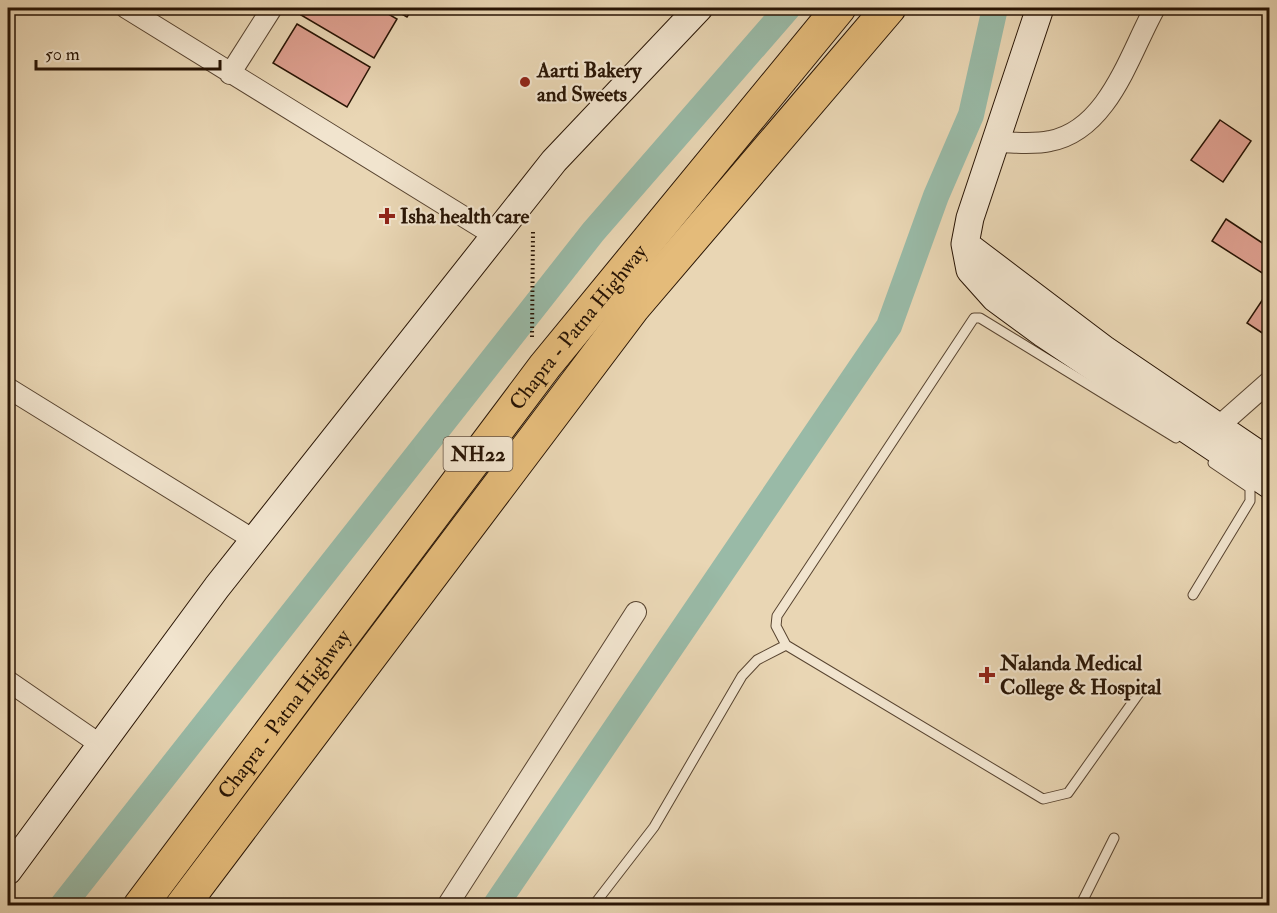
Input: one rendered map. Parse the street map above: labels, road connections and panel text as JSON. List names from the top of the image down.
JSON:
{
  "streets": {
    "highway": ["Chapra - Patna Highway", "NH22"]
  },
  "crossings": [
    ["Chapra - Patna Highway", "NH22"]
  ],
  "places": {
    "other": ["Aarti Bakery and Sweets"],
    "health": ["Isha health care", "Nalanda Medical College & Hospital"]
  },
  "scale_bar": "50 m"
}
